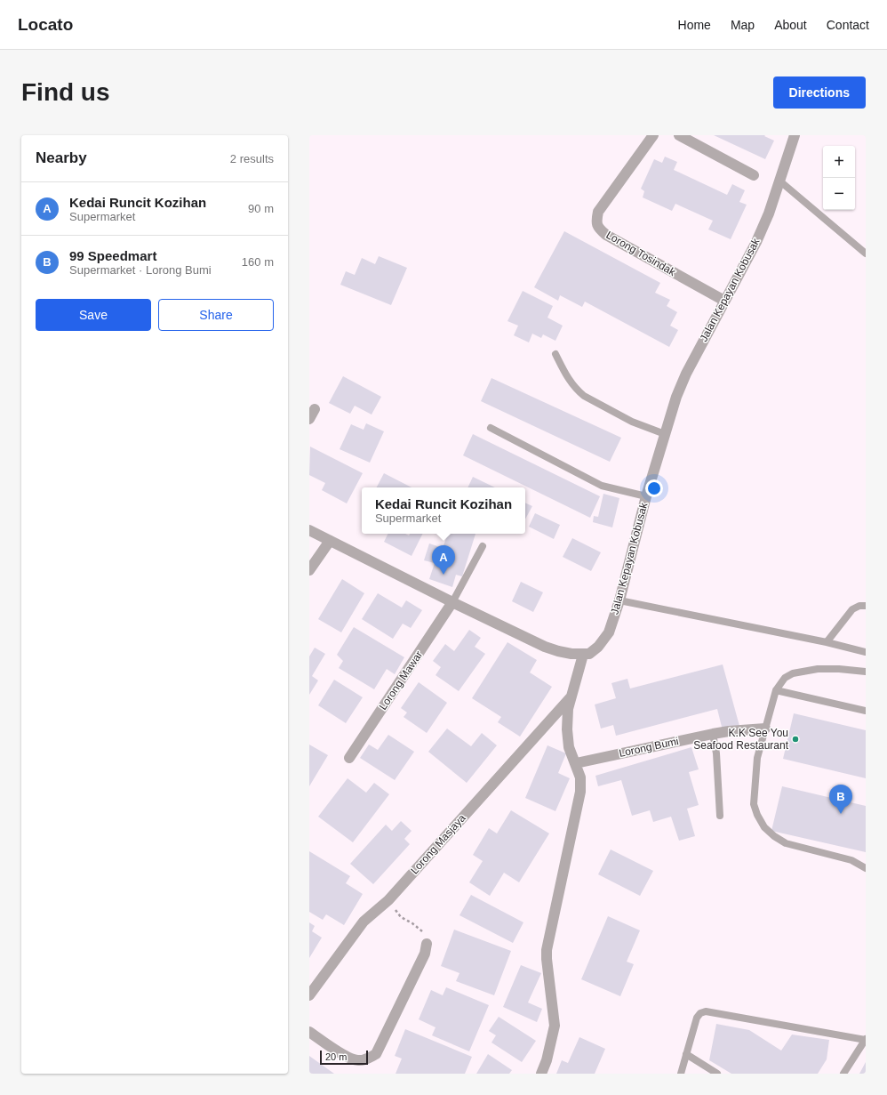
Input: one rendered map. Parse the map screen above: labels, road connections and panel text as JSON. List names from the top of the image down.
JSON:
{
  "streets": {
    "street": [
      "Lorong Tosindak",
      "Jalan Kepayan Kobusak",
      "Lorong Mawar",
      "Lorong Bumi",
      "Lorong Masjaya"
    ]
  },
  "crossings": [
    ["Lorong Tosindak", "Jalan Kepayan Kobusak"],
    ["Jalan Kepayan Kobusak", "Lorong Masjaya"],
    ["Lorong Bumi", "Lorong Masjaya"]
  ],
  "places": ["K.K See You Seafood Restaurant"],
  "scale_bar": "20 m",
  "page": {
    "header": "Locato",
    "nav": [
      "Home",
      "Map",
      "About",
      "Contact"
    ],
    "buttons": [
      "Directions",
      ["Save", "Share"]
    ],
    "title": "Find us",
    "heading": ["Nearby", "2 results"],
    "map_buttons": ["+", "−"],
    "list": [
      {
        "mark": "A",
        "name": "Kedai Runcit Kozihan",
        "note": "Supermarket",
        "value": "90 m"
      },
      {
        "mark": "B",
        "name": "99 Speedmart",
        "note": "Supermarket · Lorong Bumi",
        "value": "160 m"
      }
    ],
    "popup": ["Kedai Runcit Kozihan", "Supermarket"],
    "pins": ["A", "B"],
    "scale": "20 m"
  }
}
